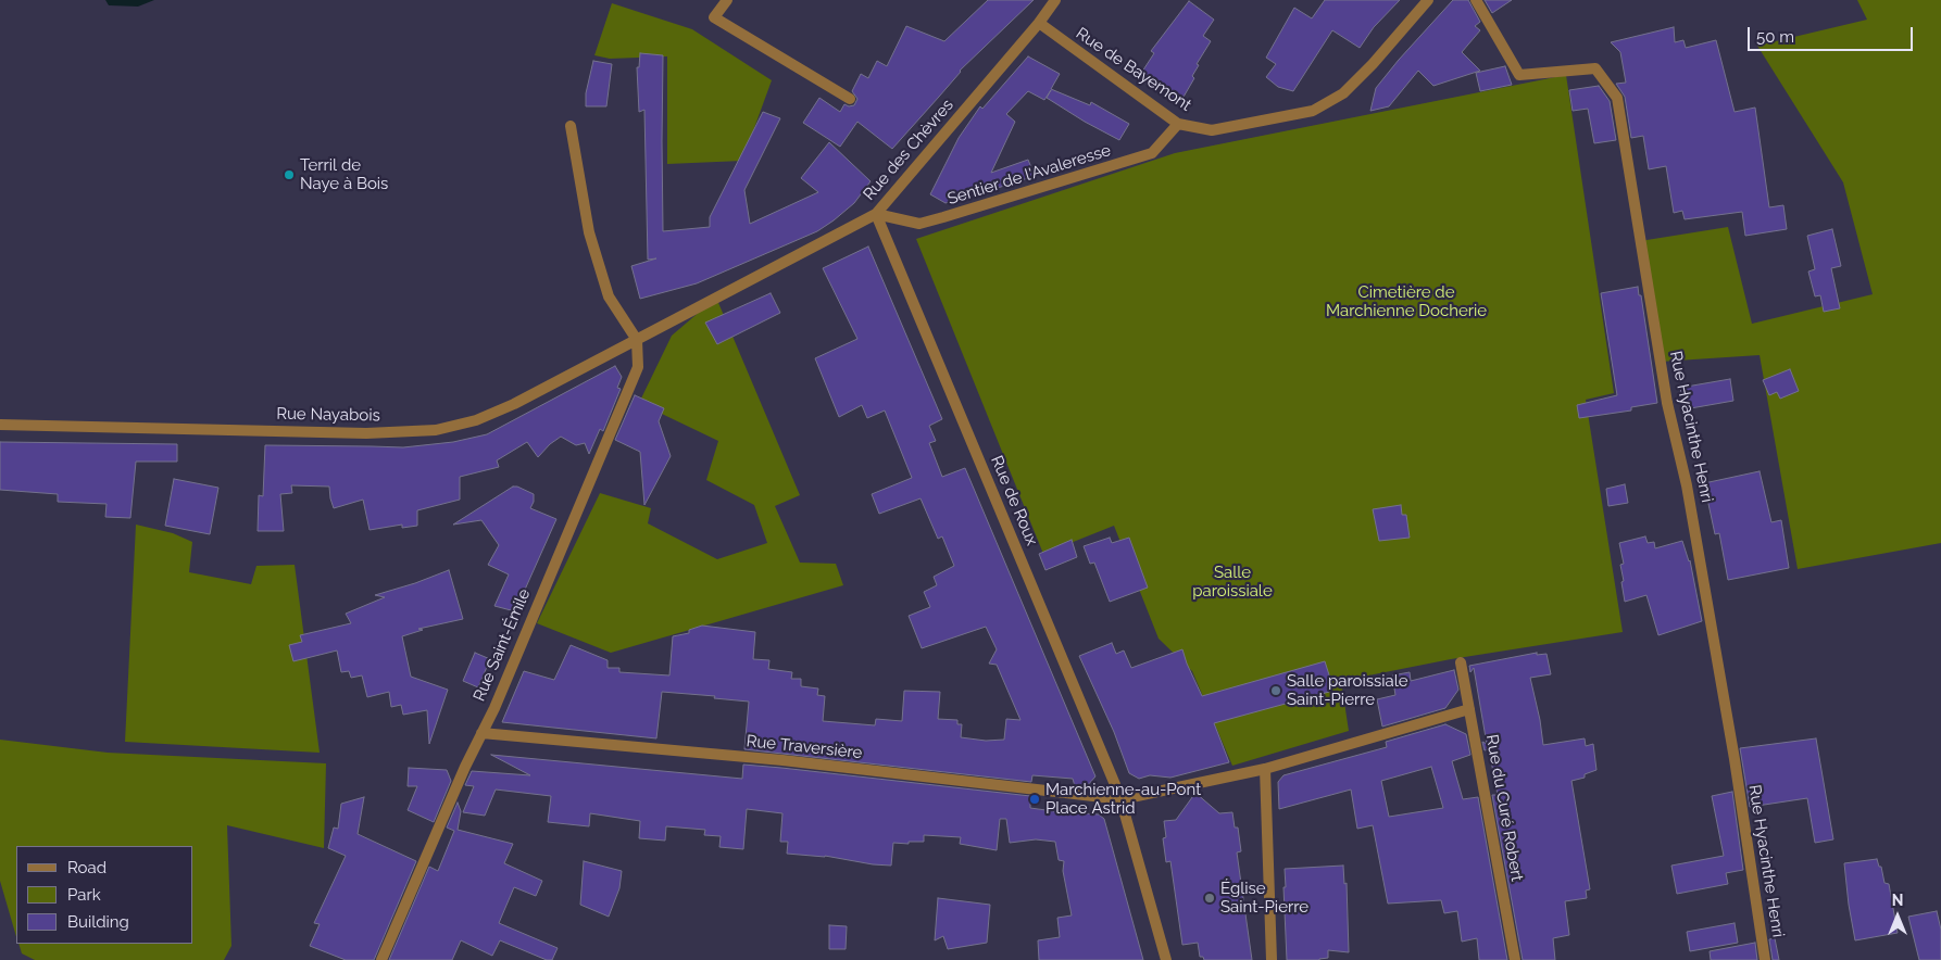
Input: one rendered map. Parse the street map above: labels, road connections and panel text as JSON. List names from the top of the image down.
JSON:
{
  "streets": {
    "street": [
      "Rue de Bayemont",
      "Rue des Chèvres",
      "Sentier de l'Avaleresse",
      "Rue Nayabois",
      "Rue Hyacinthe Henri",
      "Rue de Roux",
      "Rue Saint-Émile",
      "Rue Traversière",
      "Rue du Curé Robert"
    ]
  },
  "crossings": [
    ["Rue de Bayemont", "Rue des Chèvres"],
    ["Rue de Bayemont", "Sentier de l'Avaleresse"],
    ["Rue des Chèvres", "Sentier de l'Avaleresse"],
    ["Rue des Chèvres", "Rue Nayabois"],
    ["Rue des Chèvres", "Rue de Roux"],
    ["Rue des Chèvres", "Rue Saint-Émile"],
    ["Sentier de l'Avaleresse", "Rue de Roux"],
    ["Rue Nayabois", "Rue Saint-Émile"],
    ["Rue de Roux", "Rue Traversière"],
    ["Rue Saint-Émile", "Rue Traversière"],
    ["Rue Traversière", "Rue du Curé Robert"]
  ],
  "parks": ["Cimetière de Marchienne Docherie", "Salle paroissiale"],
  "places": [
    "Terril de Naye à Bois",
    "Salle paroissiale Saint-Pierre",
    "Marchienne-au-Pont Place Astrid",
    "Église Saint-Pierre"
  ],
  "legend": ["Road", "Park", "Building"],
  "scale_bar": "50 m",
  "north": "top"
}
